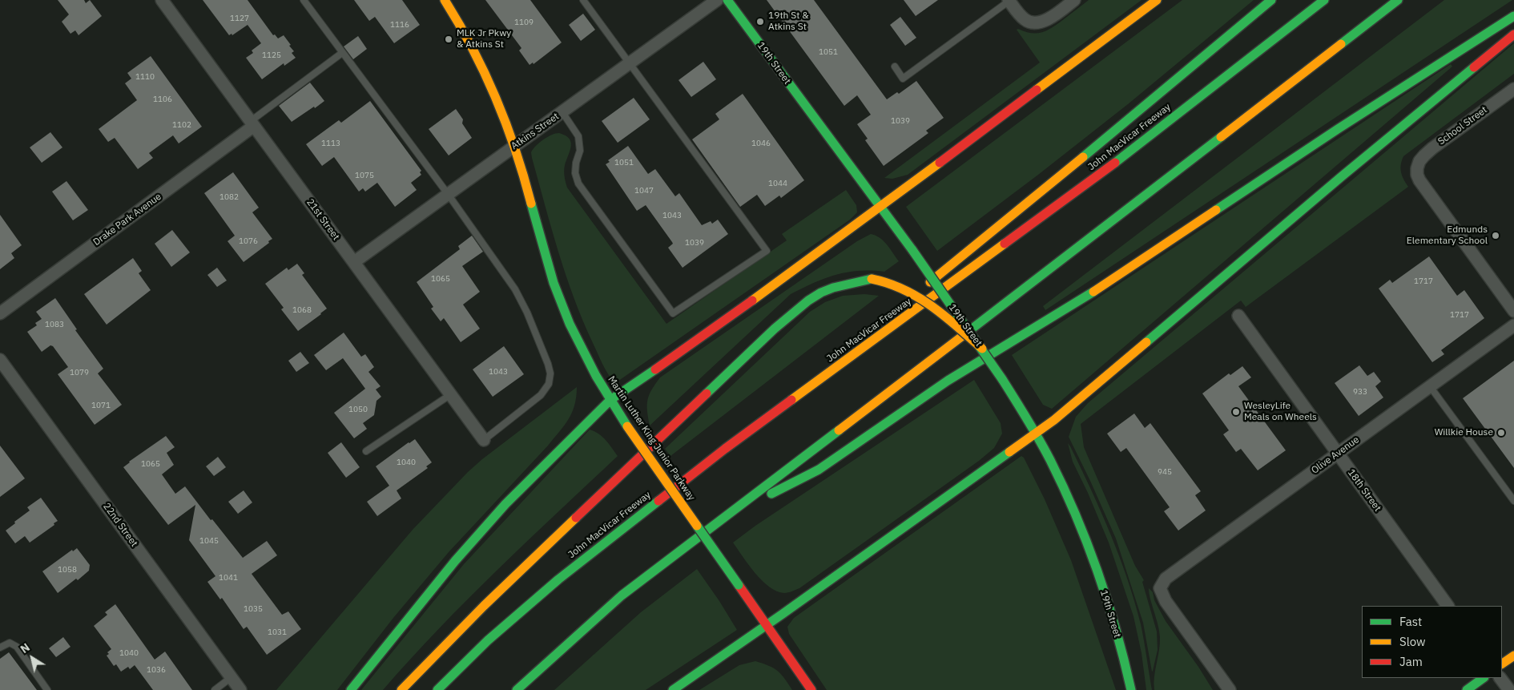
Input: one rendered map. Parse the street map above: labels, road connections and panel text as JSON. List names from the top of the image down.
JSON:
{
  "streets": {
    "main road": ["19th Street", "John MacVicar Freeway", "Martin Luther King Junior Parkway"],
    "street": [
      "School Street",
      "Atkins Street",
      "Drake Park Avenue",
      "21st Street",
      "Olive Avenue",
      "18th Street",
      "22nd Street"
    ]
  },
  "crossings": [
    ["Atkins Street", "21st Street"],
    ["Atkins Street", "Martin Luther King Junior Parkway"],
    ["Drake Park Avenue", "21st Street"],
    ["Olive Avenue", "18th Street"]
  ],
  "places": [
    "19th St & Atkins St",
    "MLK Jr Pkwy & Atkins St",
    "Edmunds Elementary School",
    "WesleyLife Meals on Wheels",
    "Willkie House"
  ],
  "house_numbers": [
    "1127",
    "1109",
    "1116",
    "1051",
    "1125",
    "1110",
    "1106",
    "1039",
    "1102",
    "1113",
    "1046",
    "1051",
    "1075",
    "1044",
    "1047",
    "1082",
    "1043",
    "1076",
    "1039",
    "1065",
    "1717",
    "1068",
    "1717",
    "1083",
    "1043",
    "1079",
    "933",
    "1071",
    "1050",
    "1040",
    "1065",
    "945",
    "1045",
    "1058",
    "1041",
    "1035",
    "1031",
    "1040",
    "1036"
  ],
  "legend": ["Fast", "Slow", "Jam"],
  "north": "top left"
}
